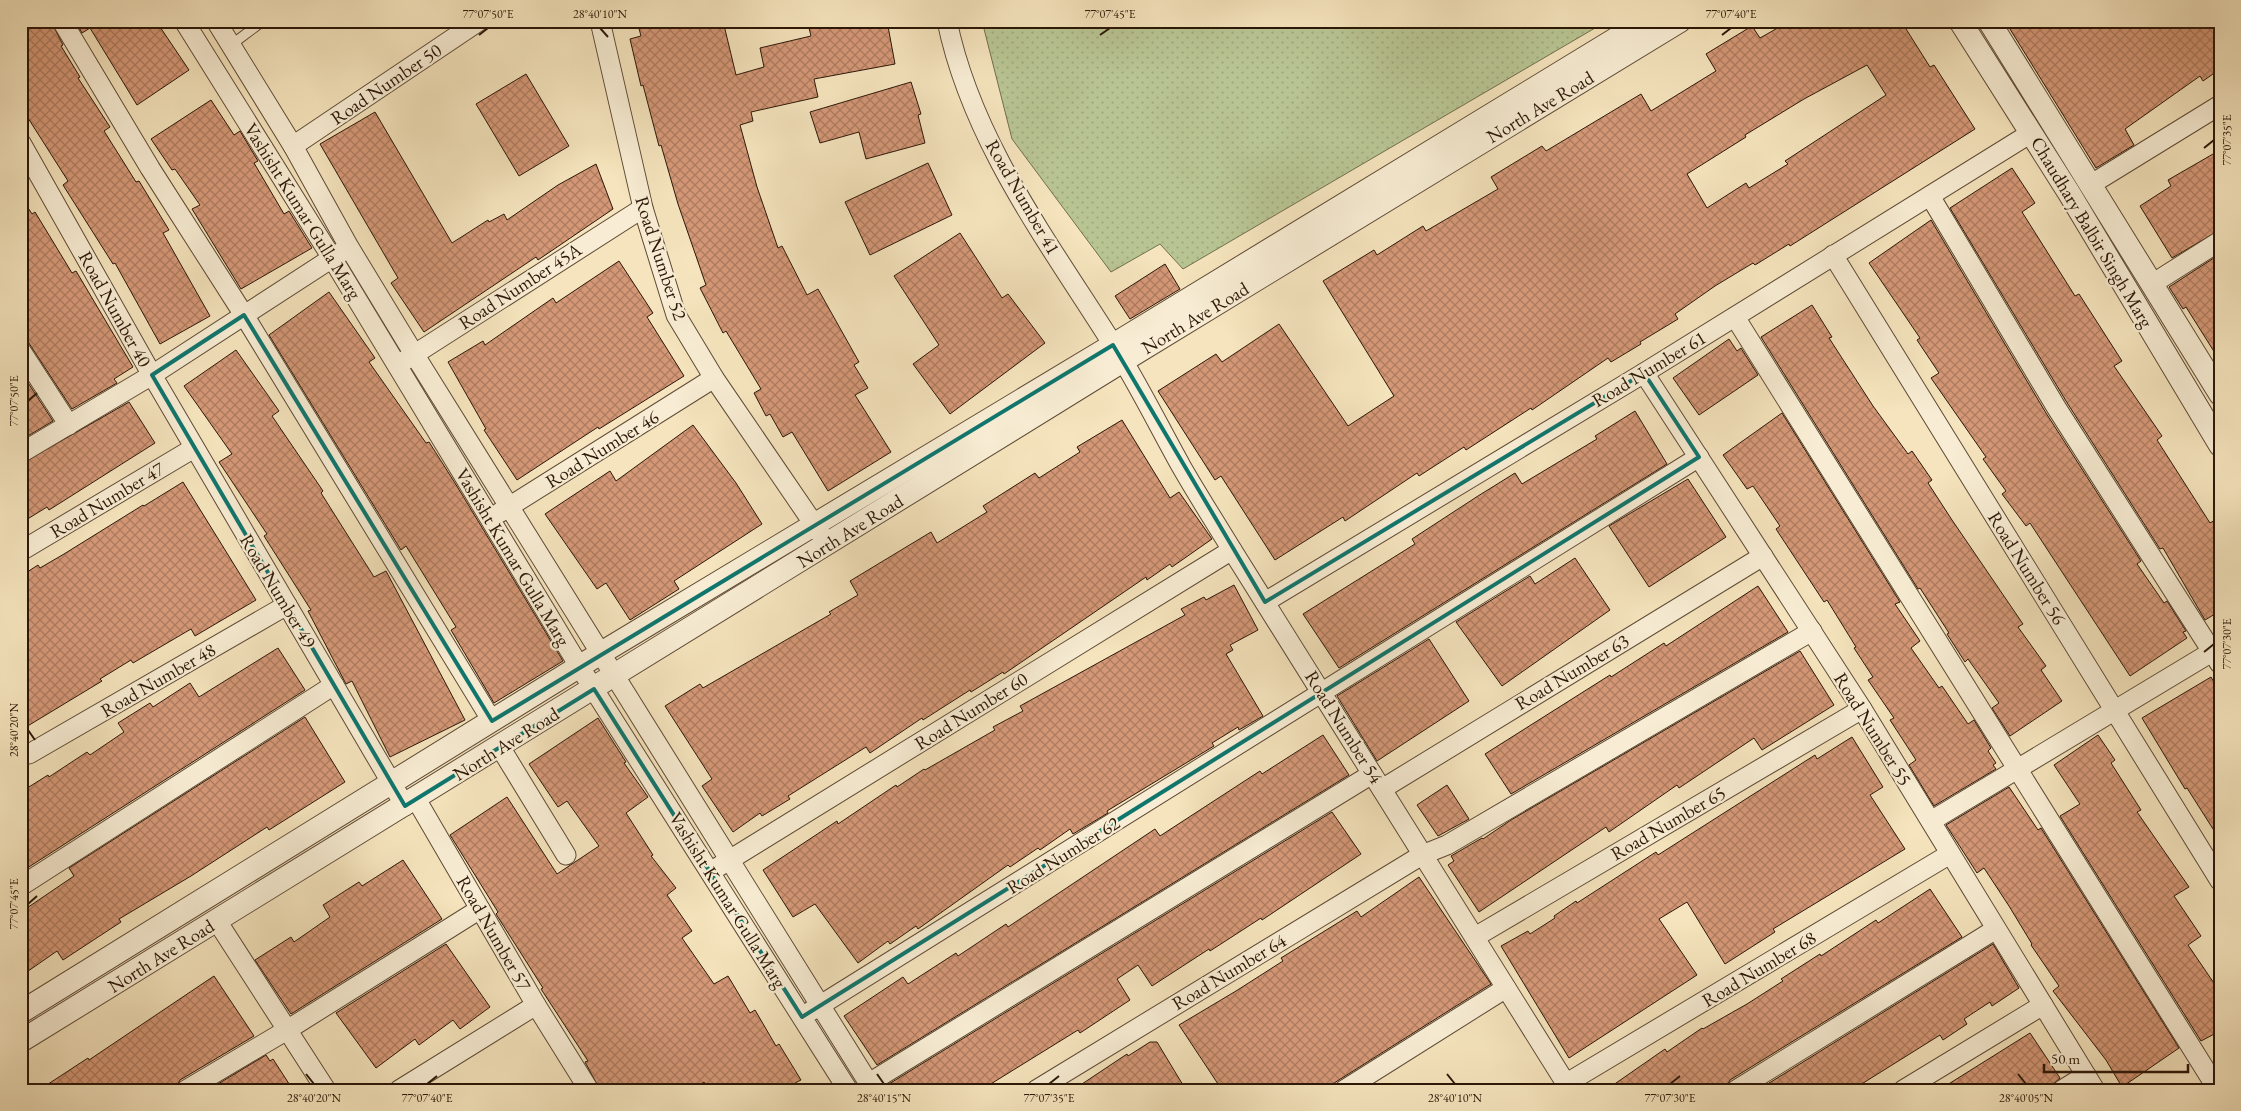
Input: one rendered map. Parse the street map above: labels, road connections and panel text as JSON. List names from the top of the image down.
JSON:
{
  "streets": {
    "street": [
      "Road Number 50",
      "North Ave Road",
      "Road Number 41",
      "Vashisht Kumar Gulla Marg",
      "Chaudhary Balbir Singh Marg",
      "Road Number 52",
      "Road Number 45A",
      "Road Number 40",
      "Road Number 61",
      "Road Number 46",
      "Road Number 47",
      "Road Number 56",
      "Road Number 49",
      "Road Number 63",
      "Road Number 48",
      "Road Number 60",
      "Road Number 54",
      "Road Number 55",
      "Road Number 65",
      "Road Number 62",
      "Road Number 57",
      "Road Number 68",
      "Road Number 64"
    ]
  },
  "crossings": [
    ["Road Number 50", "Vashisht Kumar Gulla Marg"],
    ["North Ave Road", "Road Number 41"],
    ["North Ave Road", "Vashisht Kumar Gulla Marg"],
    ["North Ave Road", "Road Number 52"],
    ["North Ave Road", "Road Number 49"],
    ["North Ave Road", "Road Number 54"],
    ["North Ave Road", "Road Number 57"],
    ["Road Number 41", "Road Number 54"],
    ["Vashisht Kumar Gulla Marg", "Road Number 45A"],
    ["Vashisht Kumar Gulla Marg", "Road Number 40"],
    ["Vashisht Kumar Gulla Marg", "Road Number 46"],
    ["Vashisht Kumar Gulla Marg", "Road Number 63"],
    ["Vashisht Kumar Gulla Marg", "Road Number 60"],
    ["Vashisht Kumar Gulla Marg", "Road Number 62"],
    ["Chaudhary Balbir Singh Marg", "Road Number 61"],
    ["Road Number 52", "Road Number 45A"],
    ["Road Number 52", "Road Number 46"],
    ["Road Number 40", "Road Number 49"],
    ["Road Number 61", "Road Number 56"],
    ["Road Number 61", "Road Number 54"],
    ["Road Number 61", "Road Number 55"],
    ["Road Number 47", "Road Number 49"],
    ["Road Number 49", "Road Number 48"],
    ["Road Number 49", "Road Number 57"],
    ["Road Number 63", "Road Number 54"],
    ["Road Number 63", "Road Number 55"],
    ["Road Number 60", "Road Number 54"],
    ["Road Number 54", "Road Number 65"],
    ["Road Number 54", "Road Number 62"],
    ["Road Number 54", "Road Number 68"],
    ["Road Number 54", "Road Number 64"],
    ["Road Number 55", "Road Number 65"],
    ["Road Number 55", "Road Number 62"],
    ["Road Number 55", "Road Number 68"],
    ["Road Number 55", "Road Number 64"]
  ],
  "scale_bar": "50 m",
  "coordinates": [
    "77°07'50\"E",
    "28°40'10\"N",
    "77°07'45\"E",
    "77°07'40\"E",
    "77°07'35\"E",
    "77°07'30\"E",
    "28°40'20\"N",
    "28°40'15\"N",
    "28°40'05\"N"
  ]
}
